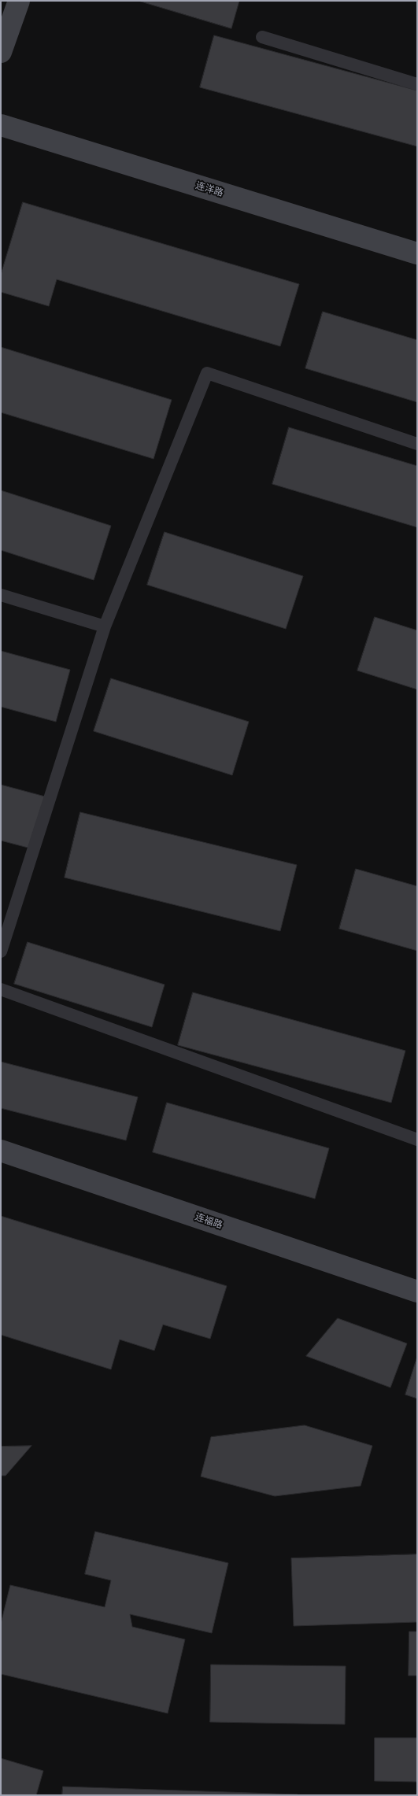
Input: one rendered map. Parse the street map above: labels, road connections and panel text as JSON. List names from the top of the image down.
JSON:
{
  "streets": {
    "street": ["连洋路", "连福路"]
  }
}
